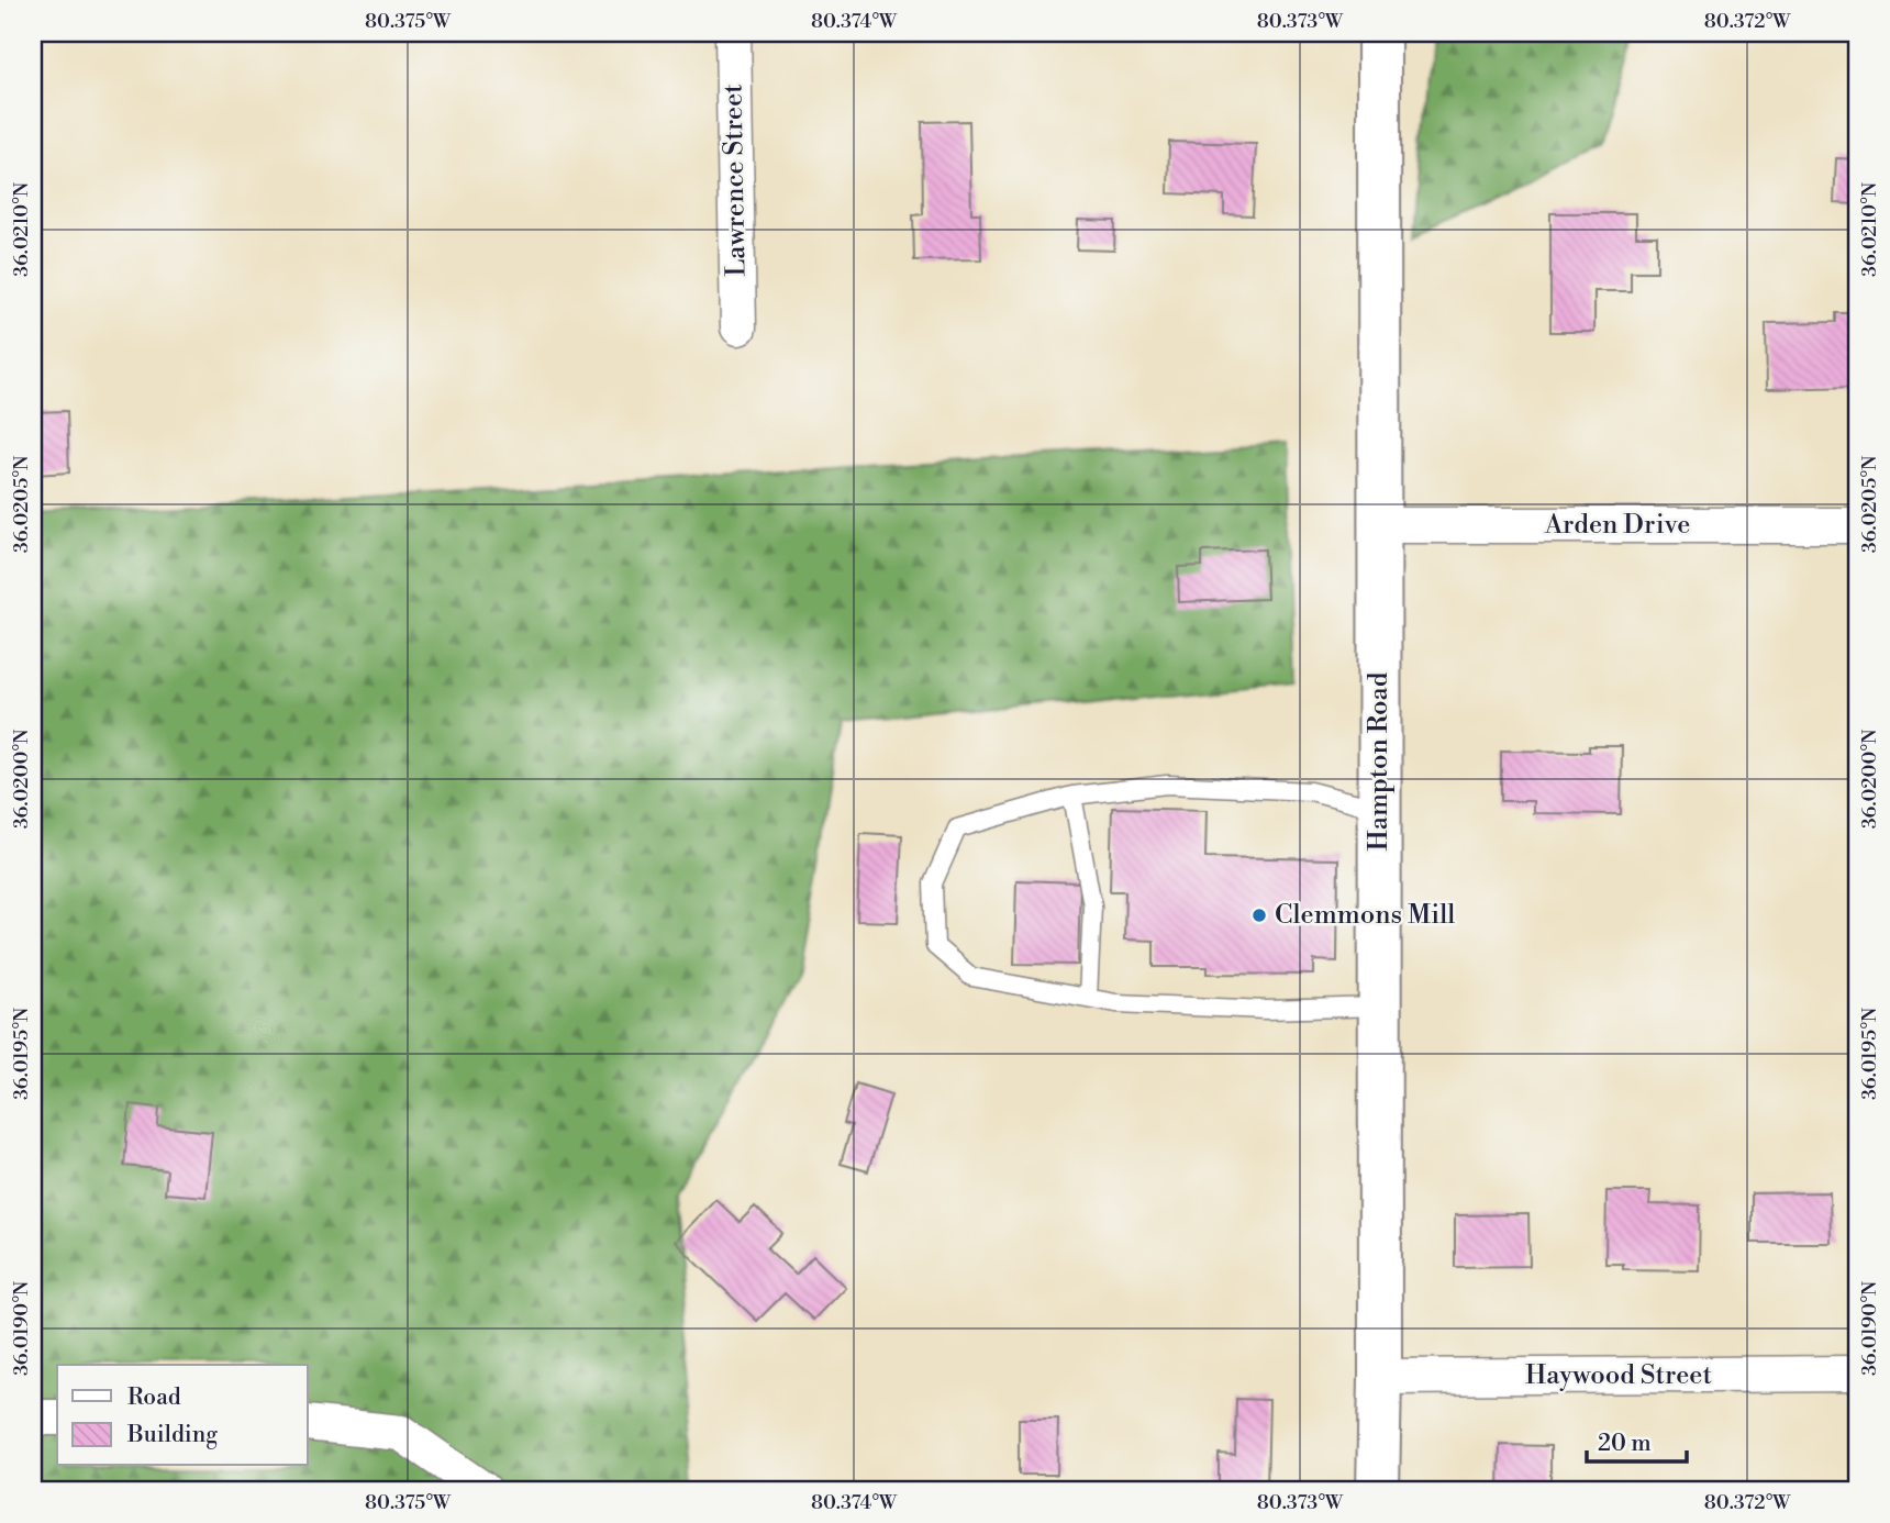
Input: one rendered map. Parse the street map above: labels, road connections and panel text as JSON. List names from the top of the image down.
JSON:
{
  "streets": {
    "main road": ["Hampton Road"],
    "street": ["Lawrence Street", "Arden Drive", "Haywood Street"]
  },
  "crossings": [
    ["Arden Drive", "Hampton Road"],
    ["Hampton Road", "Haywood Street"]
  ],
  "places": ["Clemmons Mill"],
  "legend": ["Road", "Building"],
  "scale_bar": "20 m",
  "coordinates": [
    "80.375°W",
    "80.374°W",
    "80.373°W",
    "80.372°W",
    "36.0210°N",
    "36.0205°N",
    "36.0200°N",
    "36.0195°N",
    "36.0190°N"
  ]
}
